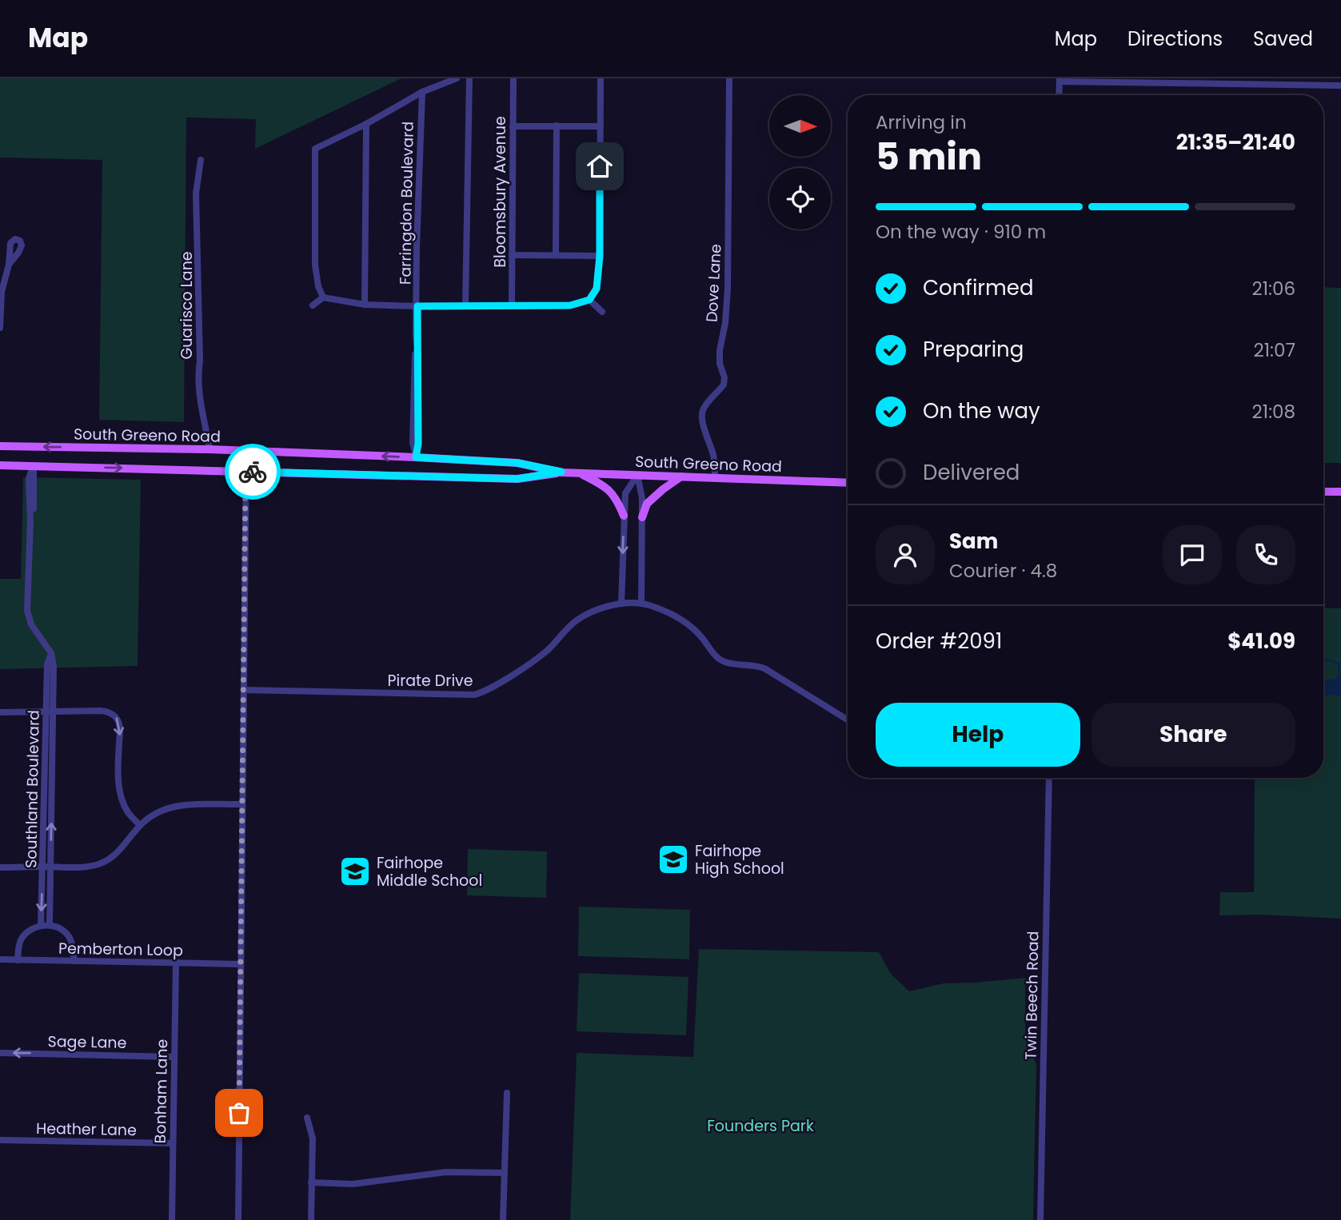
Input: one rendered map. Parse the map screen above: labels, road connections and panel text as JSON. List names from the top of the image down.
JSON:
{
  "streets": {
    "main road": ["South Greeno Road"],
    "street": [
      "Bloomsbury Avenue",
      "Farringdon Boulevard",
      "Dove Lane",
      "Guarisco Lane",
      "Pirate Drive",
      "Southland Boulevard",
      "Pemberton Loop",
      "Twin Beech Road",
      "Sage Lane",
      "Bonham Lane",
      "Heather Lane"
    ]
  },
  "crossings": [
    ["Farringdon Boulevard", "South Greeno Road"],
    ["Dove Lane", "South Greeno Road"],
    ["Guarisco Lane", "South Greeno Road"],
    ["South Greeno Road", "Southland Boulevard"],
    ["Pemberton Loop", "Bonham Lane"],
    ["Sage Lane", "Bonham Lane"],
    ["Bonham Lane", "Heather Lane"]
  ],
  "one_way": ["Sage Lane"],
  "parks": ["Founders Park"],
  "places": {
    "school or university": ["Fairhope High School", "Fairhope Middle School"]
  },
  "north": "right",
  "page": {
    "header": "Map",
    "nav": ["Map", "Directions", "Saved"],
    "heading": ["5 min", "Arriving in", "21:35–21:40"],
    "panel": [
      "Sam",
      "Courier · 4.8",
      "Order #2091",
      "$41.09"
    ],
    "bar": "On the way · 910 m",
    "list": [
      ["Confirmed", "21:06"],
      ["Preparing", "21:07"],
      ["On the way", "21:08"],
      "Delivered"
    ],
    "buttons": ["Help", "Share"]
  }
}
